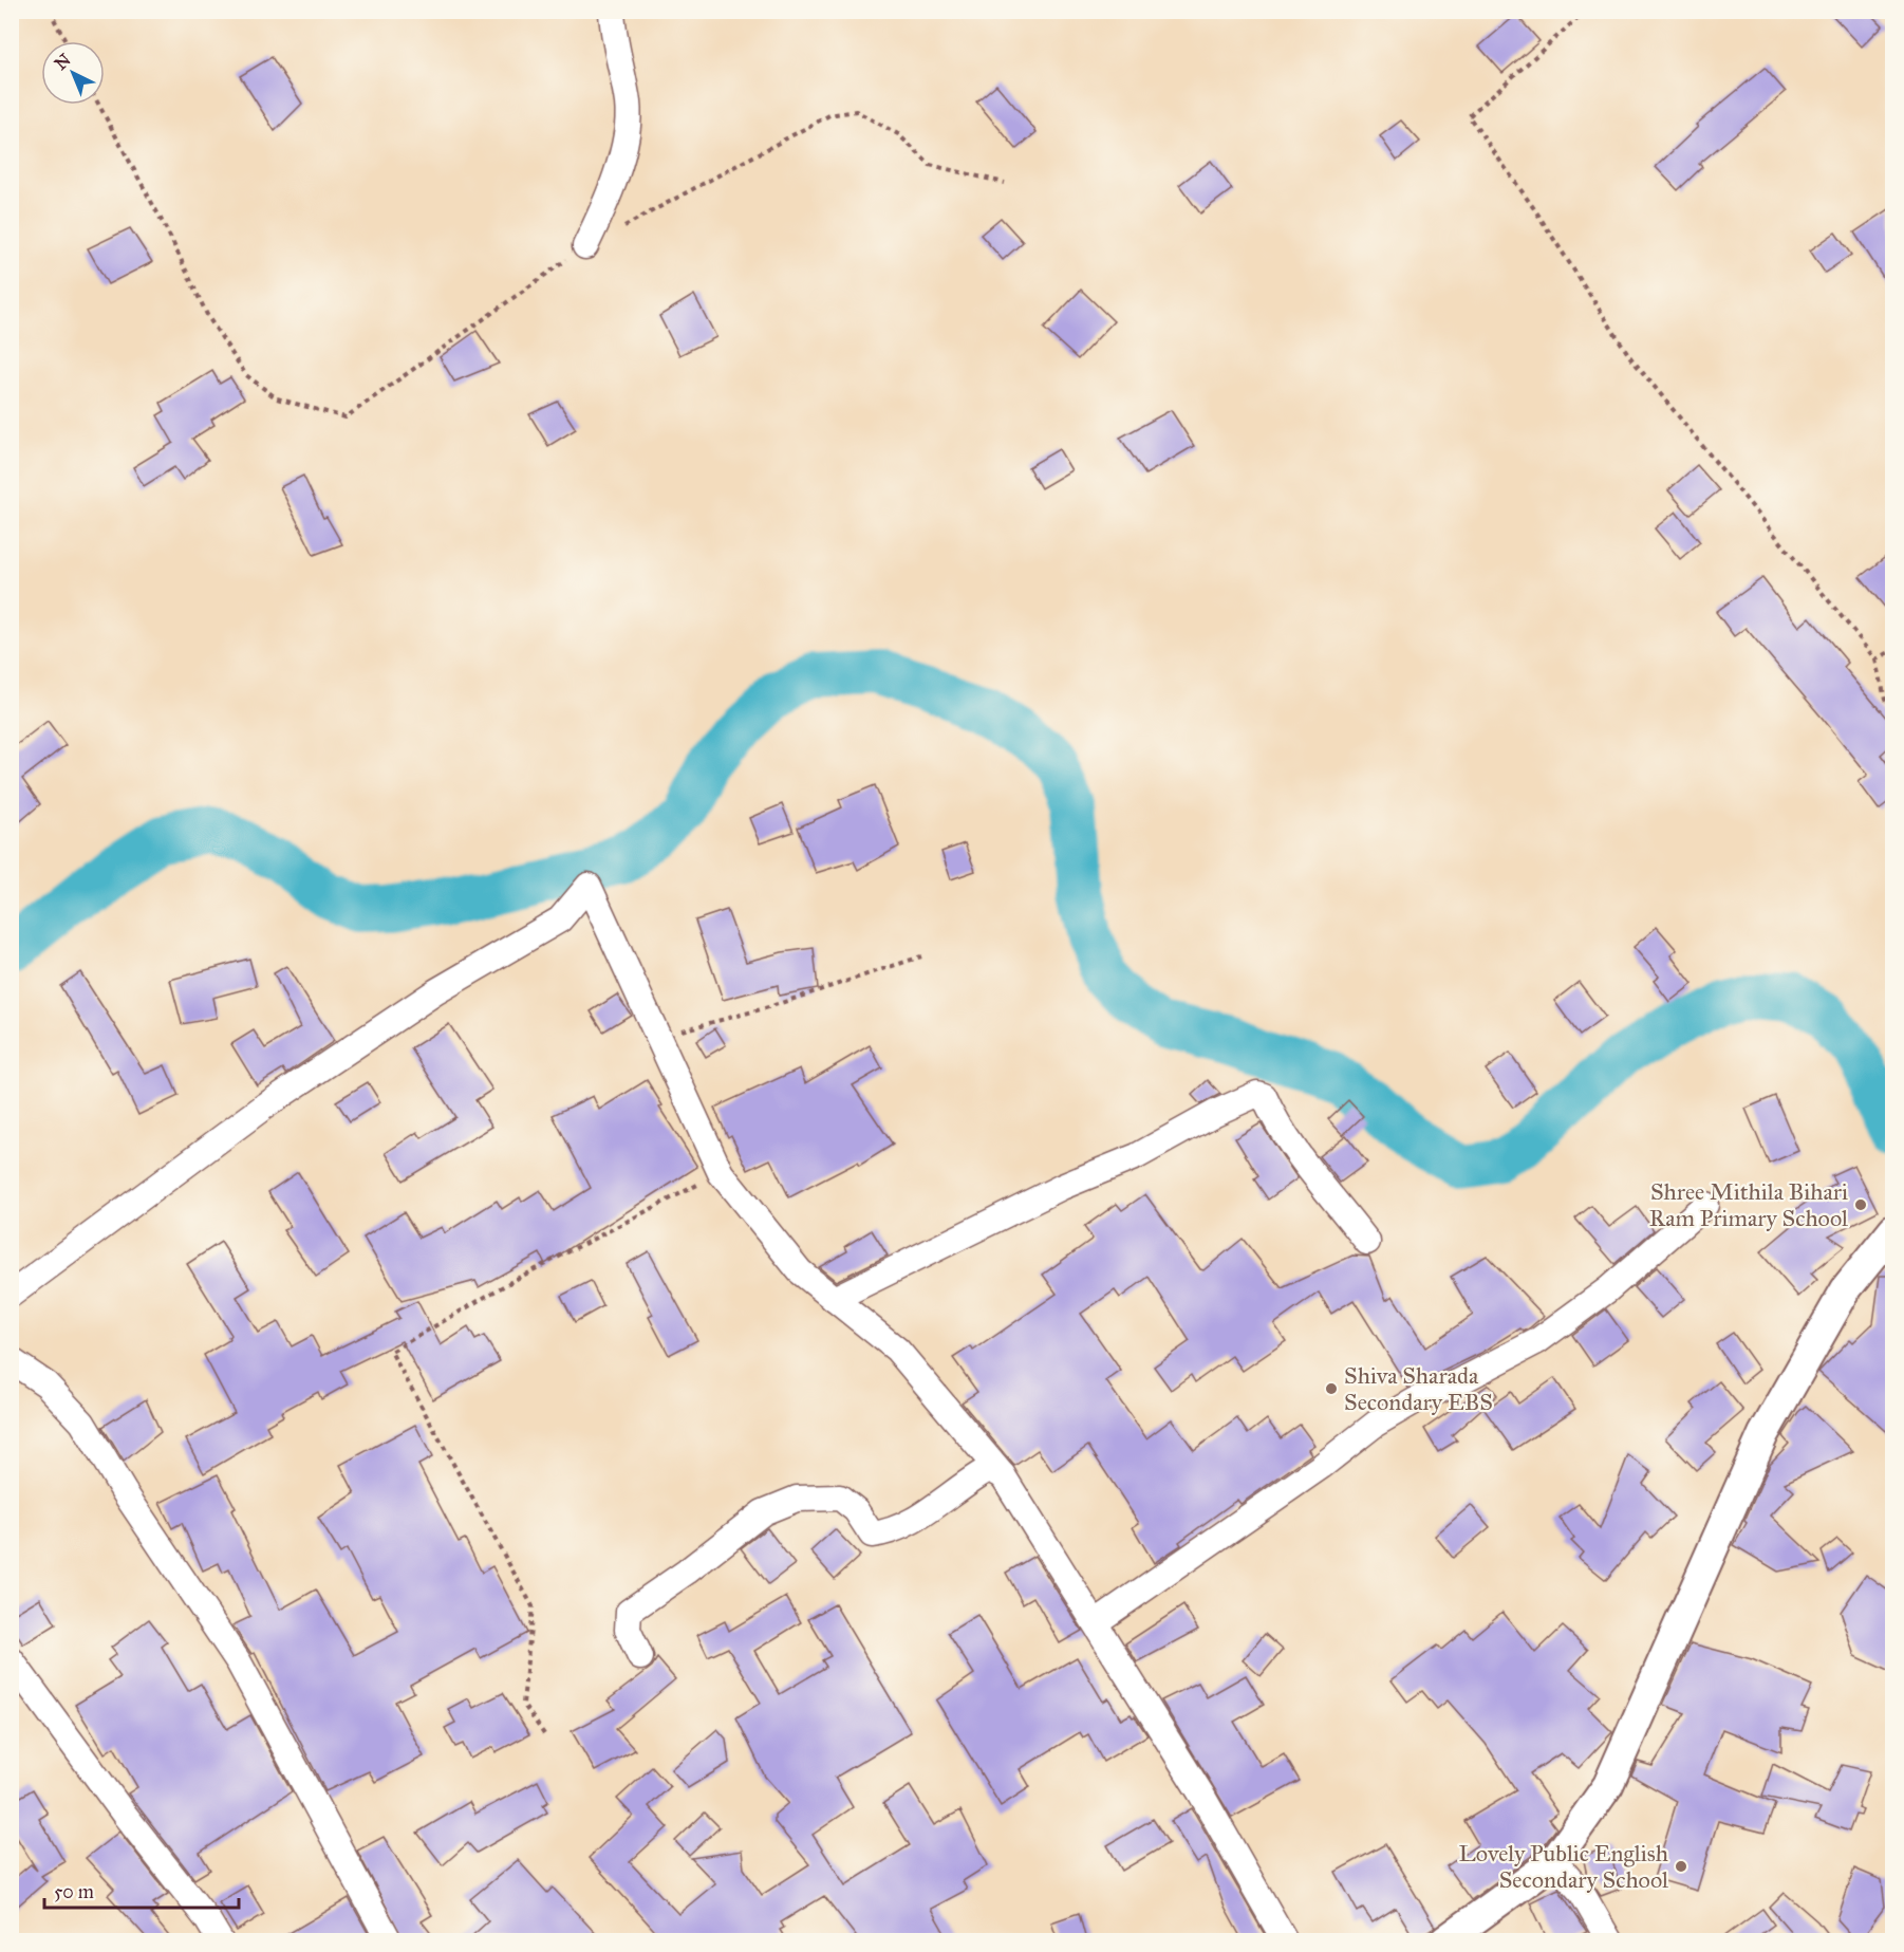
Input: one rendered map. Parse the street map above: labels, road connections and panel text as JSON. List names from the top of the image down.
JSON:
{
  "places": ["Shree Mithila Bihari Ram Primary School", "Shiva Sharada Secondary EBS", "Lovely Public English Secondary School"],
  "scale_bar": "50 m",
  "north": "top left"
}
